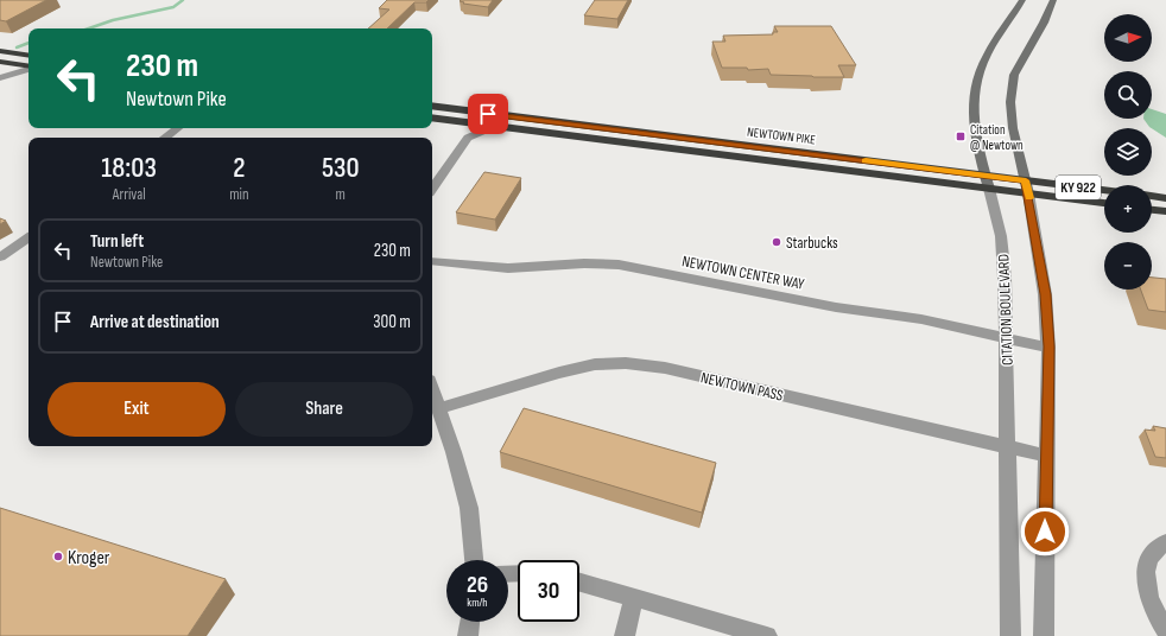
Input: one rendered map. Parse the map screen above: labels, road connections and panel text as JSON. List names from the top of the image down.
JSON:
{
  "streets": {
    "highway": ["NEWTOWN PIKE", "KY 922"],
    "main road": ["CITATION BOULEVARD"],
    "street": ["NEWTOWN CENTER WAY", "NEWTOWN PASS"]
  },
  "crossings": [
    ["NEWTOWN PIKE", "CITATION BOULEVARD"],
    ["NEWTOWN CENTER WAY", "CITATION BOULEVARD"],
    ["CITATION BOULEVARD", "NEWTOWN PASS"]
  ],
  "places": {
    "transit": ["Citation @ Newtown"],
    "other": ["Starbucks", "Kroger"]
  },
  "north": "right",
  "page": {
    "map_buttons": ["+", "−"],
    "turn": ["230 m", "Newtown Pike"],
    "eta": [
      "18:03",
      "Arrival",
      "2",
      "min",
      "530",
      "m"
    ],
    "list": [
      {
        "name": "Turn left",
        "note": "Newtown Pike",
        "value": "230 m"
      },
      {
        "name": "Arrive at destination",
        "value": "300 m"
      }
    ],
    "buttons": ["Exit", "Share"],
    "speed": "26 km/h",
    "limit": "30"
  }
}
